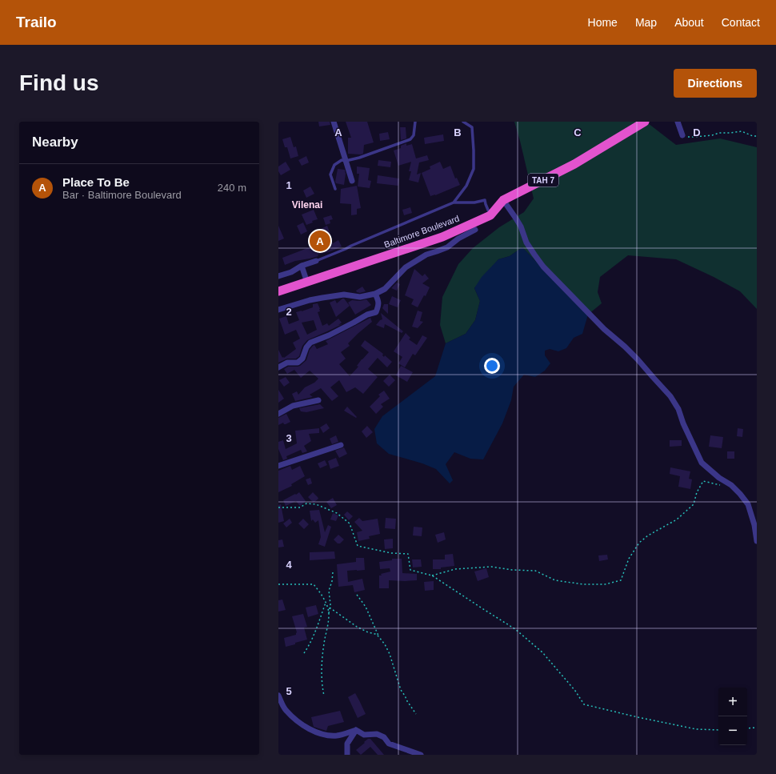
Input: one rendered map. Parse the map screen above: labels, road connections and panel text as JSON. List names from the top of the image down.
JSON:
{
  "streets": {
    "highway": ["TAH 7", "Baltimore Boulevard"]
  },
  "districts": ["Vilenai"],
  "page": {
    "header": "Trailo",
    "nav": [
      "Home",
      "Map",
      "About",
      "Contact"
    ],
    "buttons": "Directions",
    "title": "Find us",
    "heading": "Nearby",
    "list": [
      {
        "mark": "A",
        "name": "Place To Be",
        "note": "Bar · Baltimore Boulevard",
        "value": "240 m"
      }
    ],
    "pins": "A",
    "map_buttons": ["+", "−"]
  },
  "grid": {
    "columns": [
      "A",
      "B",
      "C",
      "D"
    ],
    "rows": [
      "1",
      "2",
      "3",
      "4",
      "5"
    ]
  }
}
